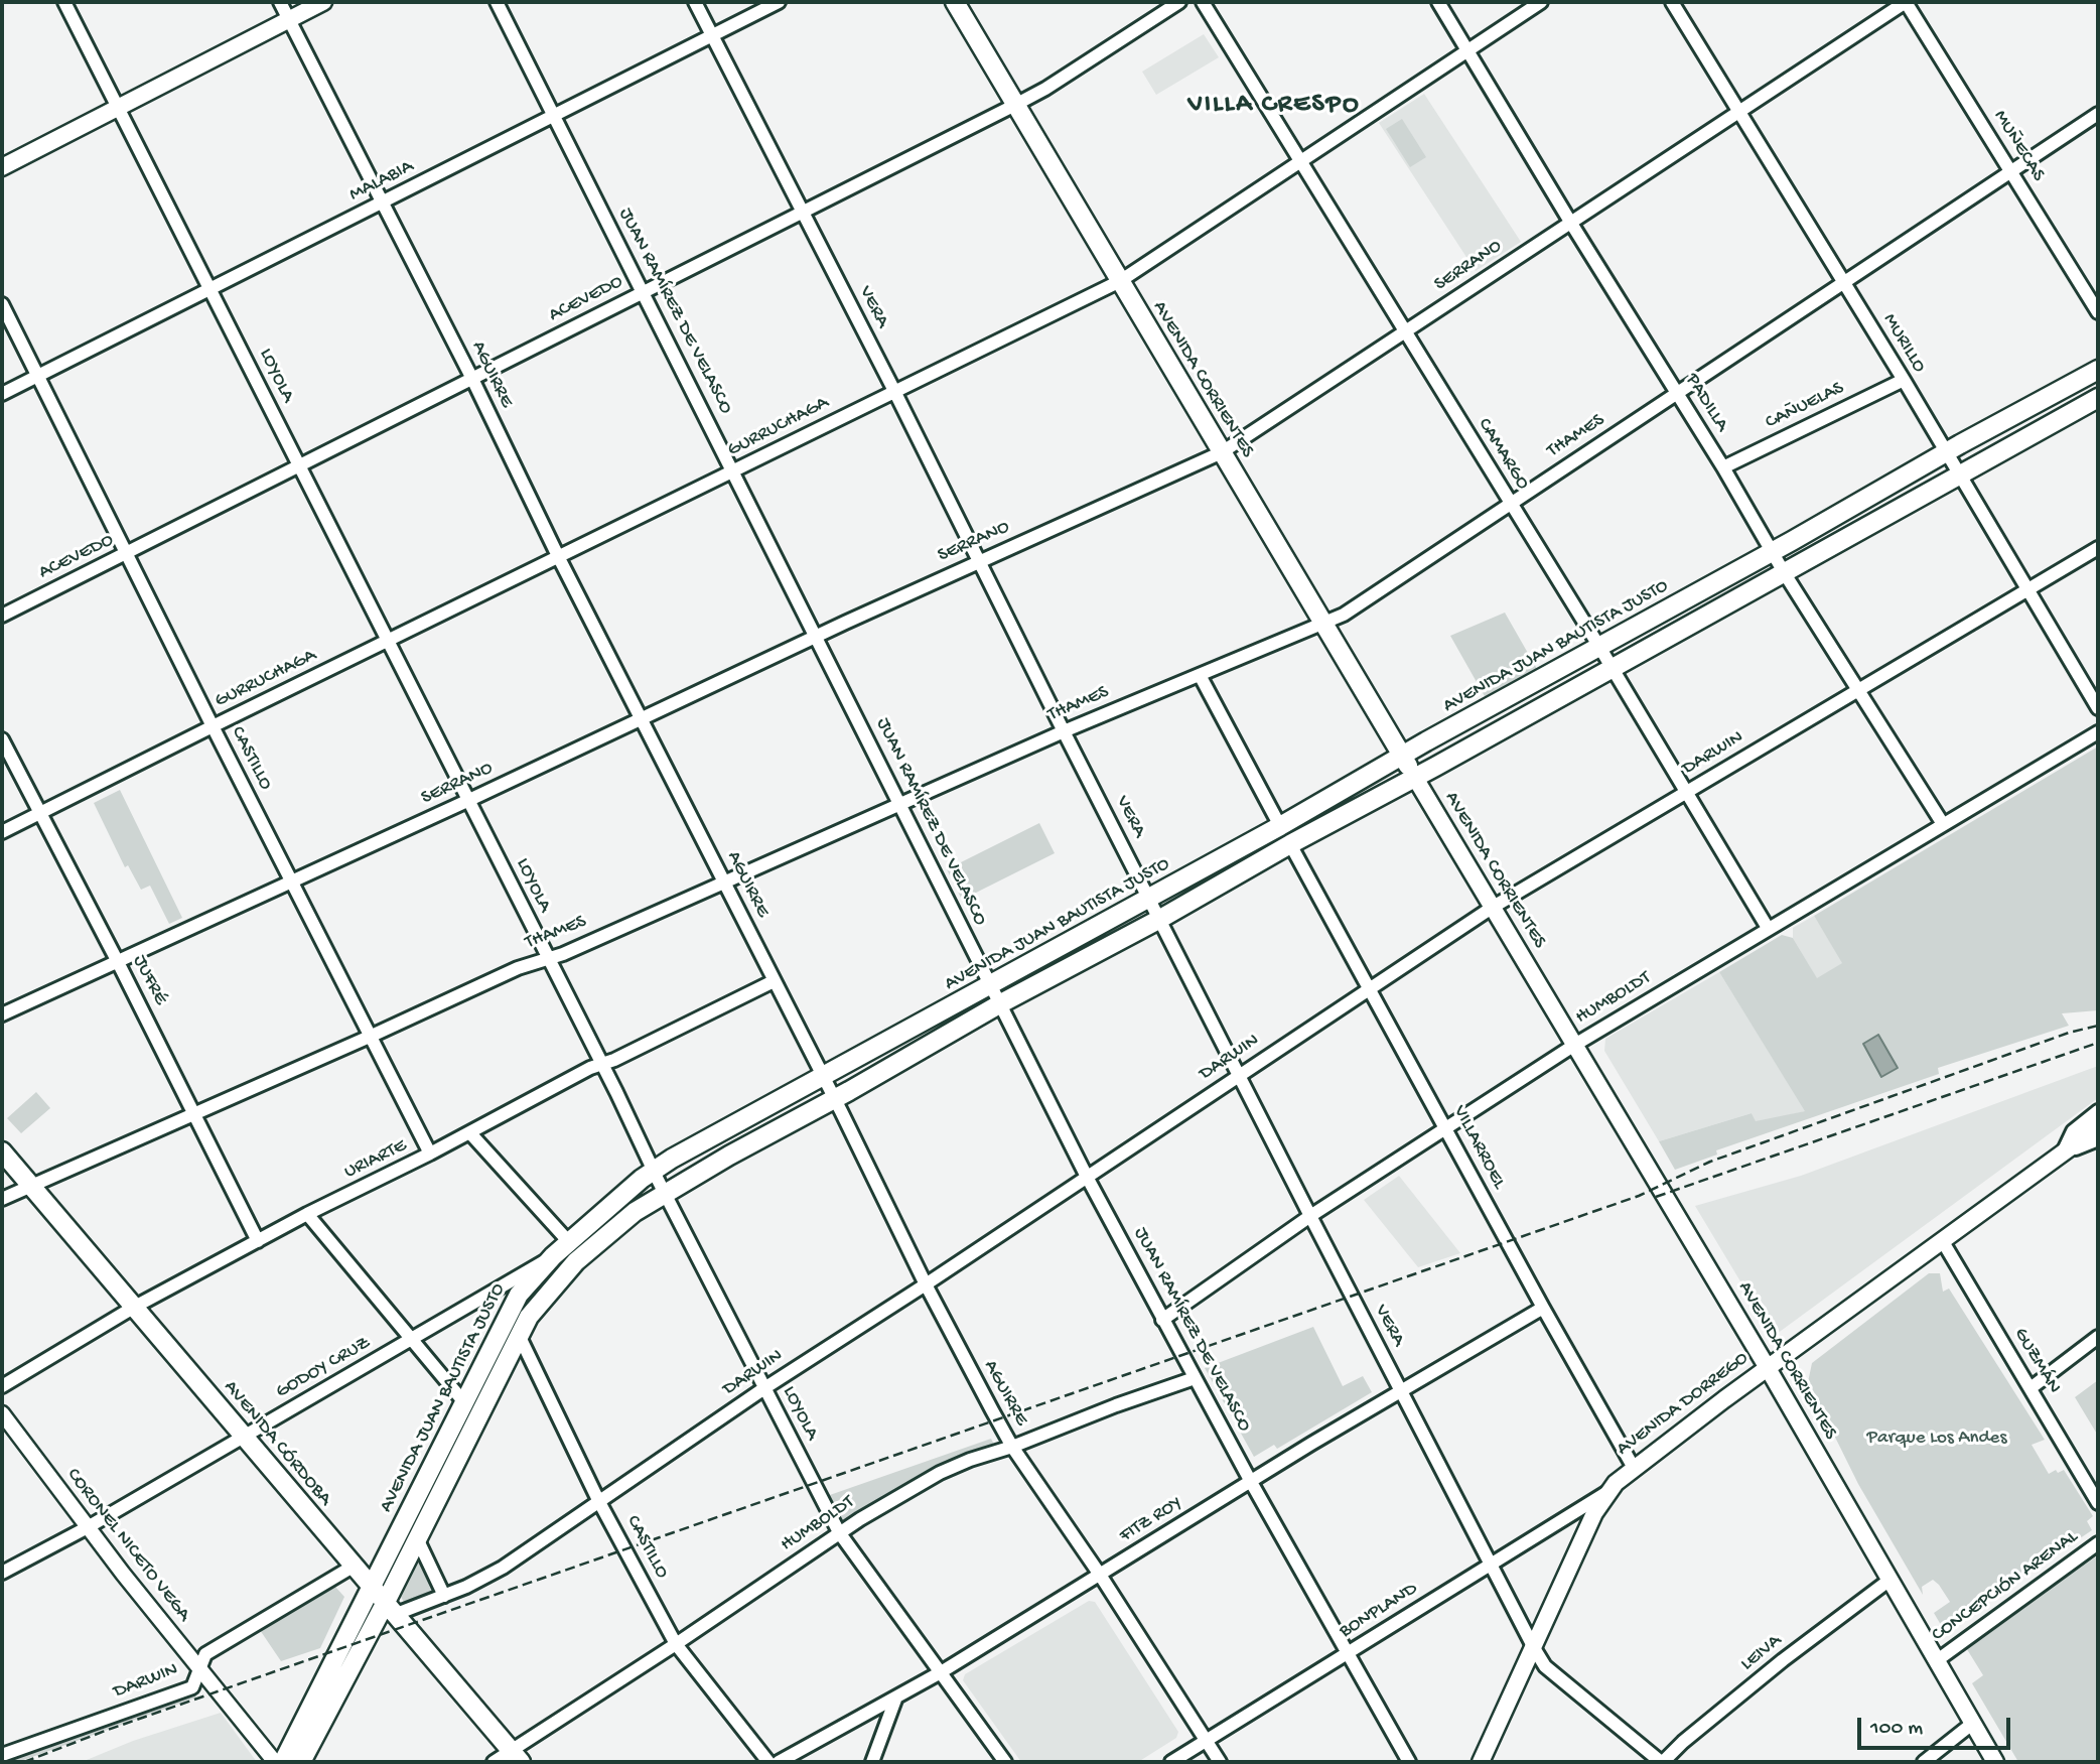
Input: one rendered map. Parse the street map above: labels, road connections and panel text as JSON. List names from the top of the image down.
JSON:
{
  "streets": {
    "main road": [
      "AVENIDA CORRIENTES",
      "AVENIDA JUAN BAUTISTA JUSTO",
      "AVENIDA DORREGO",
      "AVENIDA CÓRDOBA"
    ],
    "street": [
      "MUÑECAS",
      "MALABIA",
      "SERRANO",
      "ACEVEDO",
      "VERA",
      "JUAN RAMÍREZ DE VELASCO",
      "MURILLO",
      "AGUIRRE",
      "LOYOLA",
      "PADILLA",
      "CAÑUELAS",
      "GURRUCHAGA",
      "THAMES",
      "CAMARGO",
      "DARWIN",
      "CASTILLO",
      "JUFRÉ",
      "HUMBOLDT",
      "VILLARROEL",
      "URIARTE",
      "GUZMÁN",
      "GODOY CRUZ",
      "FITZ ROY",
      "CORONEL NICETO VEGA",
      "CONCEPCIÓN ARENAL",
      "BONPLAND",
      "LEIVA"
    ]
  },
  "crossings": [
    ["MUÑECAS", "SERRANO"],
    ["MUÑECAS", "THAMES"],
    ["MALABIA", "VERA"],
    ["MALABIA", "JUAN RAMÍREZ DE VELASCO"],
    ["MALABIA", "AGUIRRE"],
    ["MALABIA", "LOYOLA"],
    ["MALABIA", "CASTILLO"],
    ["SERRANO", "VERA"],
    ["SERRANO", "JUAN RAMÍREZ DE VELASCO"],
    ["SERRANO", "MURILLO"],
    ["SERRANO", "AGUIRRE"],
    ["SERRANO", "LOYOLA"],
    ["SERRANO", "AVENIDA CORRIENTES"],
    ["SERRANO", "PADILLA"],
    ["SERRANO", "CAMARGO"],
    ["SERRANO", "CASTILLO"],
    ["SERRANO", "JUFRÉ"],
    ["ACEVEDO", "VERA"],
    ["ACEVEDO", "JUAN RAMÍREZ DE VELASCO"],
    ["ACEVEDO", "AGUIRRE"],
    ["ACEVEDO", "LOYOLA"],
    ["ACEVEDO", "AVENIDA CORRIENTES"],
    ["ACEVEDO", "CASTILLO"],
    ["VERA", "GURRUCHAGA"],
    ["VERA", "THAMES"],
    ["VERA", "AVENIDA JUAN BAUTISTA JUSTO"],
    ["VERA", "DARWIN"],
    ["VERA", "HUMBOLDT"],
    ["VERA", "AVENIDA DORREGO"],
    ["VERA", "FITZ ROY"],
    ["VERA", "BONPLAND"],
    ["VERA", "LEIVA"],
    ["JUAN RAMÍREZ DE VELASCO", "GURRUCHAGA"],
    ["JUAN RAMÍREZ DE VELASCO", "THAMES"],
    ["JUAN RAMÍREZ DE VELASCO", "AVENIDA JUAN BAUTISTA JUSTO"],
    ["JUAN RAMÍREZ DE VELASCO", "DARWIN"],
    ["JUAN RAMÍREZ DE VELASCO", "HUMBOLDT"],
    ["JUAN RAMÍREZ DE VELASCO", "FITZ ROY"],
    ["JUAN RAMÍREZ DE VELASCO", "BONPLAND"],
    ["MURILLO", "CAÑUELAS"],
    ["MURILLO", "THAMES"],
    ["MURILLO", "AVENIDA JUAN BAUTISTA JUSTO"],
    ["MURILLO", "DARWIN"],
    ["AGUIRRE", "GURRUCHAGA"],
    ["AGUIRRE", "THAMES"],
    ["AGUIRRE", "AVENIDA JUAN BAUTISTA JUSTO"],
    ["AGUIRRE", "DARWIN"],
    ["AGUIRRE", "HUMBOLDT"],
    ["AGUIRRE", "URIARTE"],
    ["AGUIRRE", "FITZ ROY"],
    ["AGUIRRE", "BONPLAND"],
    ["LOYOLA", "GURRUCHAGA"],
    ["LOYOLA", "THAMES"],
    ["LOYOLA", "AVENIDA JUAN BAUTISTA JUSTO"],
    ["LOYOLA", "DARWIN"],
    ["LOYOLA", "HUMBOLDT"],
    ["LOYOLA", "URIARTE"],
    ["LOYOLA", "FITZ ROY"],
    ["AVENIDA CORRIENTES", "GURRUCHAGA"],
    ["AVENIDA CORRIENTES", "THAMES"],
    ["AVENIDA CORRIENTES", "AVENIDA JUAN BAUTISTA JUSTO"],
    ["AVENIDA CORRIENTES", "DARWIN"],
    ["AVENIDA CORRIENTES", "HUMBOLDT"],
    ["AVENIDA CORRIENTES", "AVENIDA DORREGO"],
    ["AVENIDA CORRIENTES", "CONCEPCIÓN ARENAL"],
    ["AVENIDA CORRIENTES", "LEIVA"],
    ["PADILLA", "CAÑUELAS"],
    ["PADILLA", "GURRUCHAGA"],
    ["PADILLA", "THAMES"],
    ["PADILLA", "AVENIDA JUAN BAUTISTA JUSTO"],
    ["PADILLA", "DARWIN"],
    ["PADILLA", "HUMBOLDT"],
    ["GURRUCHAGA", "CAMARGO"],
    ["GURRUCHAGA", "CASTILLO"],
    ["GURRUCHAGA", "JUFRÉ"],
    ["THAMES", "CAMARGO"],
    ["THAMES", "CASTILLO"],
    ["THAMES", "JUFRÉ"],
    ["THAMES", "AVENIDA CÓRDOBA"],
    ["CAMARGO", "AVENIDA JUAN BAUTISTA JUSTO"],
    ["CAMARGO", "DARWIN"],
    ["CAMARGO", "HUMBOLDT"],
    ["AVENIDA JUAN BAUTISTA JUSTO", "DARWIN"],
    ["AVENIDA JUAN BAUTISTA JUSTO", "CASTILLO"],
    ["AVENIDA JUAN BAUTISTA JUSTO", "VILLARROEL"],
    ["AVENIDA JUAN BAUTISTA JUSTO", "GODOY CRUZ"],
    ["AVENIDA JUAN BAUTISTA JUSTO", "AVENIDA CÓRDOBA"],
    ["DARWIN", "CASTILLO"],
    ["DARWIN", "VILLARROEL"],
    ["DARWIN", "AVENIDA CÓRDOBA"],
    ["DARWIN", "CORONEL NICETO VEGA"],
    ["CASTILLO", "HUMBOLDT"],
    ["CASTILLO", "URIARTE"],
    ["JUFRÉ", "URIARTE"],
    ["HUMBOLDT", "VILLARROEL"],
    ["HUMBOLDT", "AVENIDA CÓRDOBA"],
    ["VILLARROEL", "AVENIDA DORREGO"],
    ["VILLARROEL", "FITZ ROY"],
    ["URIARTE", "AVENIDA CÓRDOBA"],
    ["GUZMÁN", "AVENIDA DORREGO"],
    ["GODOY CRUZ", "AVENIDA CÓRDOBA"],
    ["GODOY CRUZ", "CORONEL NICETO VEGA"],
    ["AVENIDA DORREGO", "BONPLAND"]
  ],
  "districts": ["VILLA CRESPO"],
  "parks": ["Parque Los Andes"],
  "scale_bar": "100 m"
}
